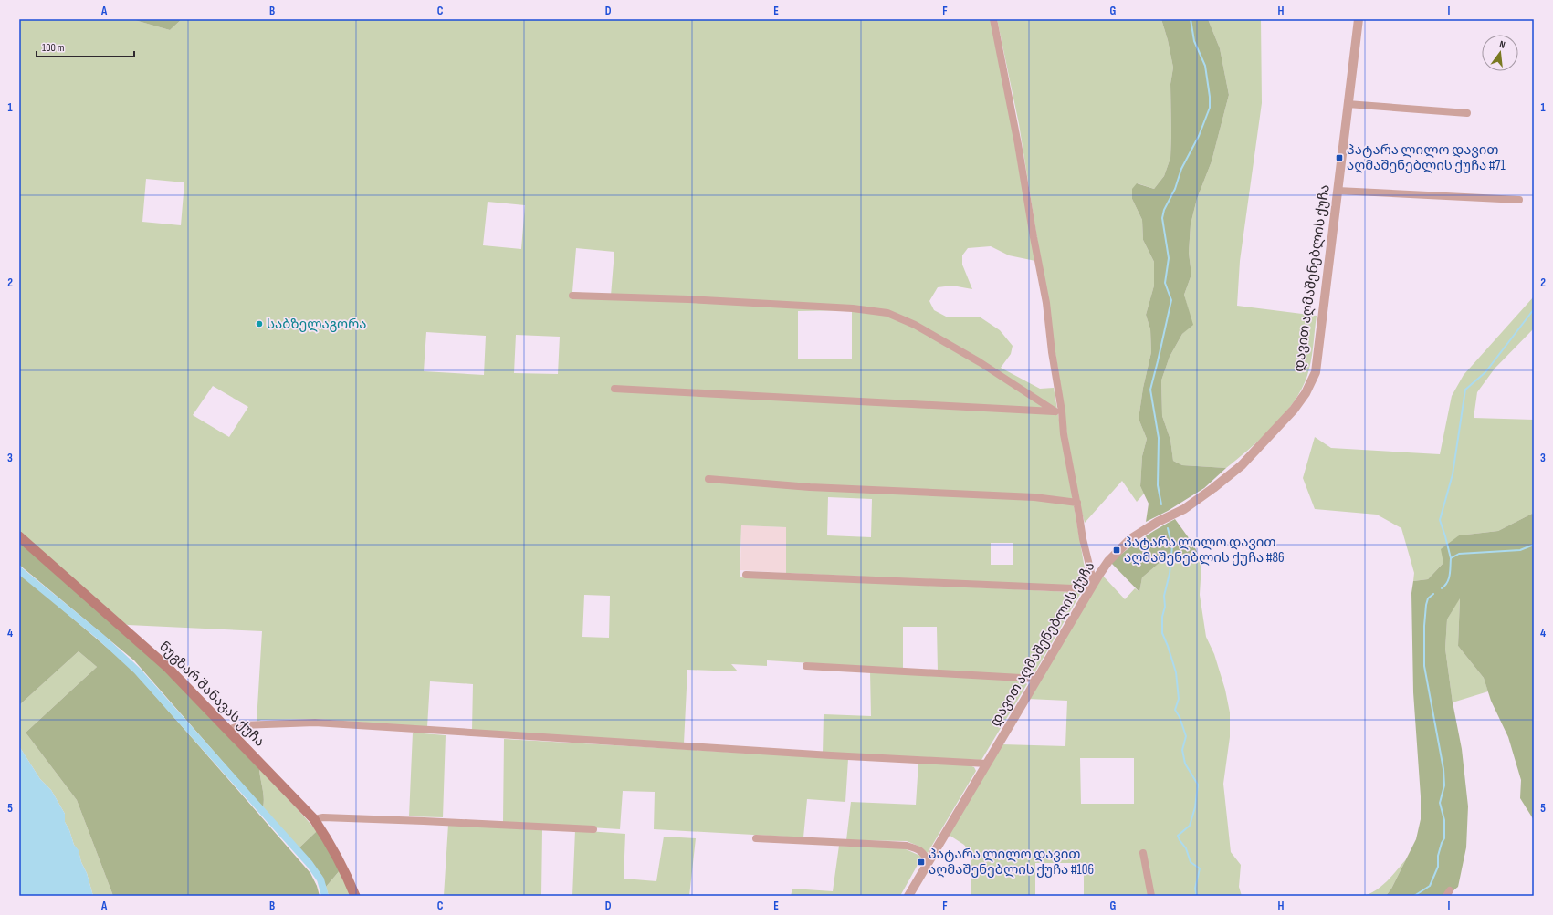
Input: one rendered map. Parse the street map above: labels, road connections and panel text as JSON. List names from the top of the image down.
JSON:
{
  "streets": {
    "main road": ["ნუგზარ შანავას ქუჩა"],
    "street": ["დავით აღმაშენებლის ქუჩა"]
  },
  "places": {
    "transit": ["პატარა ლილო დავით აღმაშენებლის ქუჩა #71", "პატარა ლილო დავით აღმაშენებლის ქუჩა #86", "პატარა ლილო დავით აღმაშენებლის ქუჩა #106"],
    "other": ["საბზელაგორა"]
  },
  "scale_bar": "100 m",
  "north": "top",
  "grid": {
    "columns": [
      "A",
      "B",
      "C",
      "D",
      "E",
      "F",
      "G",
      "H",
      "I"
    ],
    "rows": [
      "1",
      "2",
      "3",
      "4",
      "5"
    ]
  }
}
